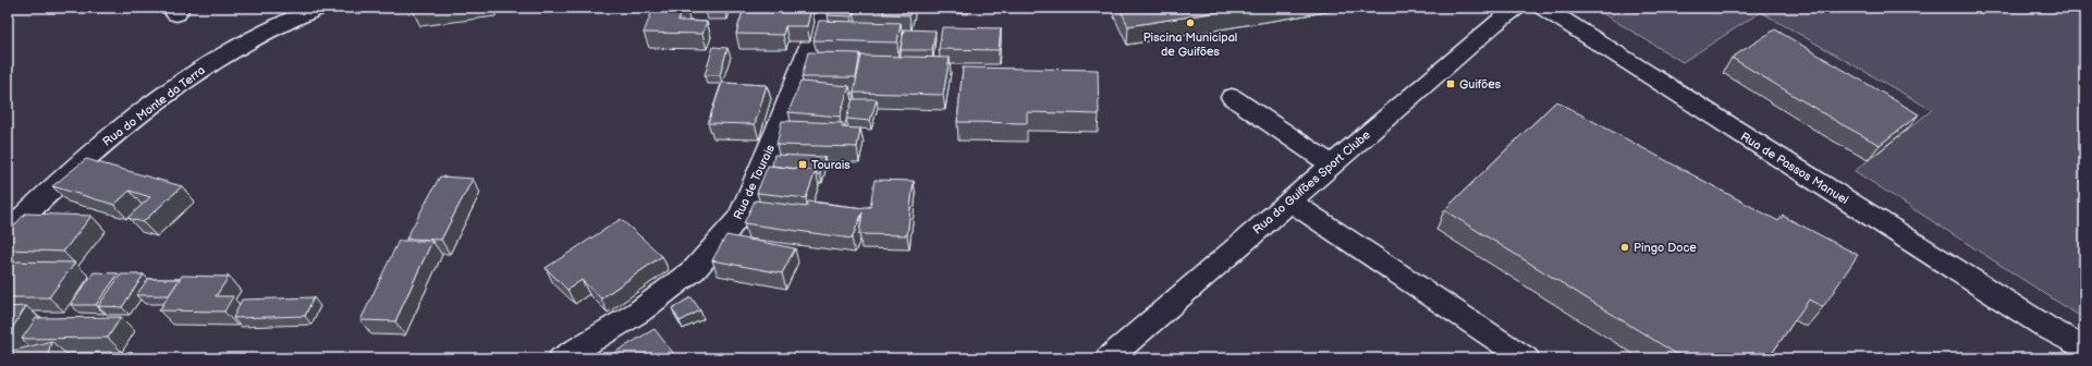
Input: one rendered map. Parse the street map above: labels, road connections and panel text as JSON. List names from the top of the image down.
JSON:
{
  "streets": {
    "street": [
      "Rua do Monte da Terra",
      "Rua de Passos Manuel",
      "Rua de Tourais",
      "Rua do Guifões Sport Clube"
    ]
  },
  "places": {
    "other": ["Piscina Municipal de Guifões", "Pingo Doce"],
    "transit": ["Guifões", "Tourais"]
  }
}
